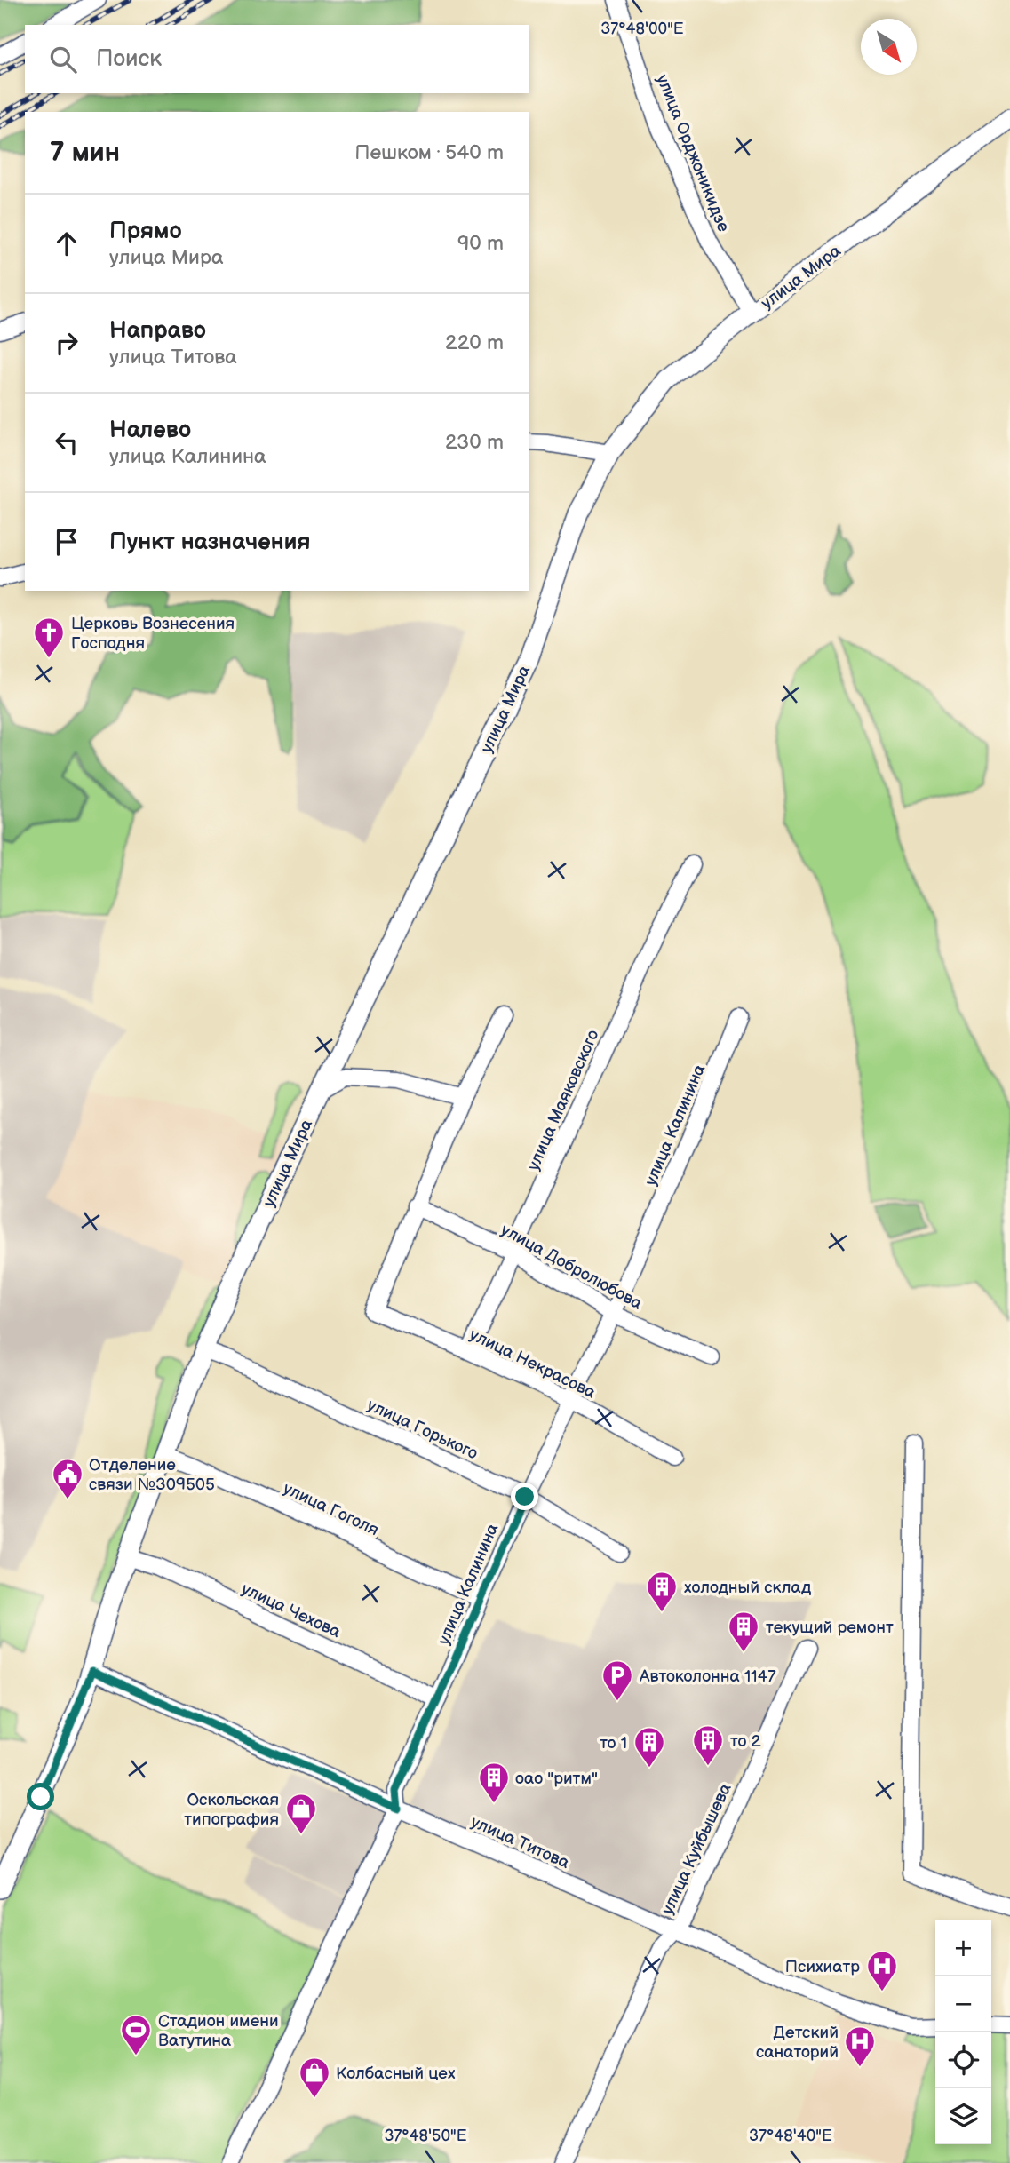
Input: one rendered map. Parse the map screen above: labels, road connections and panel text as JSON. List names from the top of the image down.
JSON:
{
  "streets": {
    "main road": ["улица Мира"],
    "street": [
      "улица Орджоникидзе",
      "улица Маяковского",
      "улица Калинина",
      "улица Добролюбова",
      "улица Некрасова",
      "улица Горького",
      "улица Гоголя",
      "улица Чехова",
      "улица Титова",
      "улица Куйбышева"
    ]
  },
  "crossings": [
    ["улица Орджоникидзе", "улица Мира"],
    ["улица Мира", "улица Горького"],
    ["улица Мира", "улица Гоголя"],
    ["улица Мира", "улица Чехова"],
    ["улица Мира", "улица Титова"],
    ["улица Маяковского", "улица Добролюбова"],
    ["улица Маяковского", "улица Некрасова"],
    ["улица Калинина", "улица Добролюбова"],
    ["улица Калинина", "улица Некрасова"],
    ["улица Калинина", "улица Горького"],
    ["улица Калинина", "улица Гоголя"],
    ["улица Калинина", "улица Чехова"],
    ["улица Калинина", "улица Титова"],
    ["улица Добролюбова", "улица Некрасова"],
    ["улица Титова", "улица Куйбышева"]
  ],
  "places": {
    "church": ["Церковь Вознесения Господня"],
    "public building": ["Отделение связи №309505"],
    "building": [
      "холодный склад",
      "текущий ремонт",
      "то 2",
      "то 1",
      "оао \"ритм\""
    ],
    "parking": ["Автоколонна 1147"],
    "shop": ["Оскольская типография", "Колбасный цех"],
    "hospital": ["Психиатр", "Детский санаторий"],
    "sports": ["Стадион имени Ватутина"]
  },
  "north": "bottom right",
  "page": {
    "search": "Поиск",
    "heading": ["7 мин", "Пешком · 540 m"],
    "list": [
      ["Прямо", "улица Мира", "90 m"],
      ["Направо", "улица Титова", "220 m"],
      ["Налево", "улица Калинина", "230 m"],
      "Пункт назначения"
    ],
    "map_buttons": ["+", "−"]
  },
  "coordinates": ["37°48'00\"E", "37°48'50\"E", "37°48'40\"E"]
}
